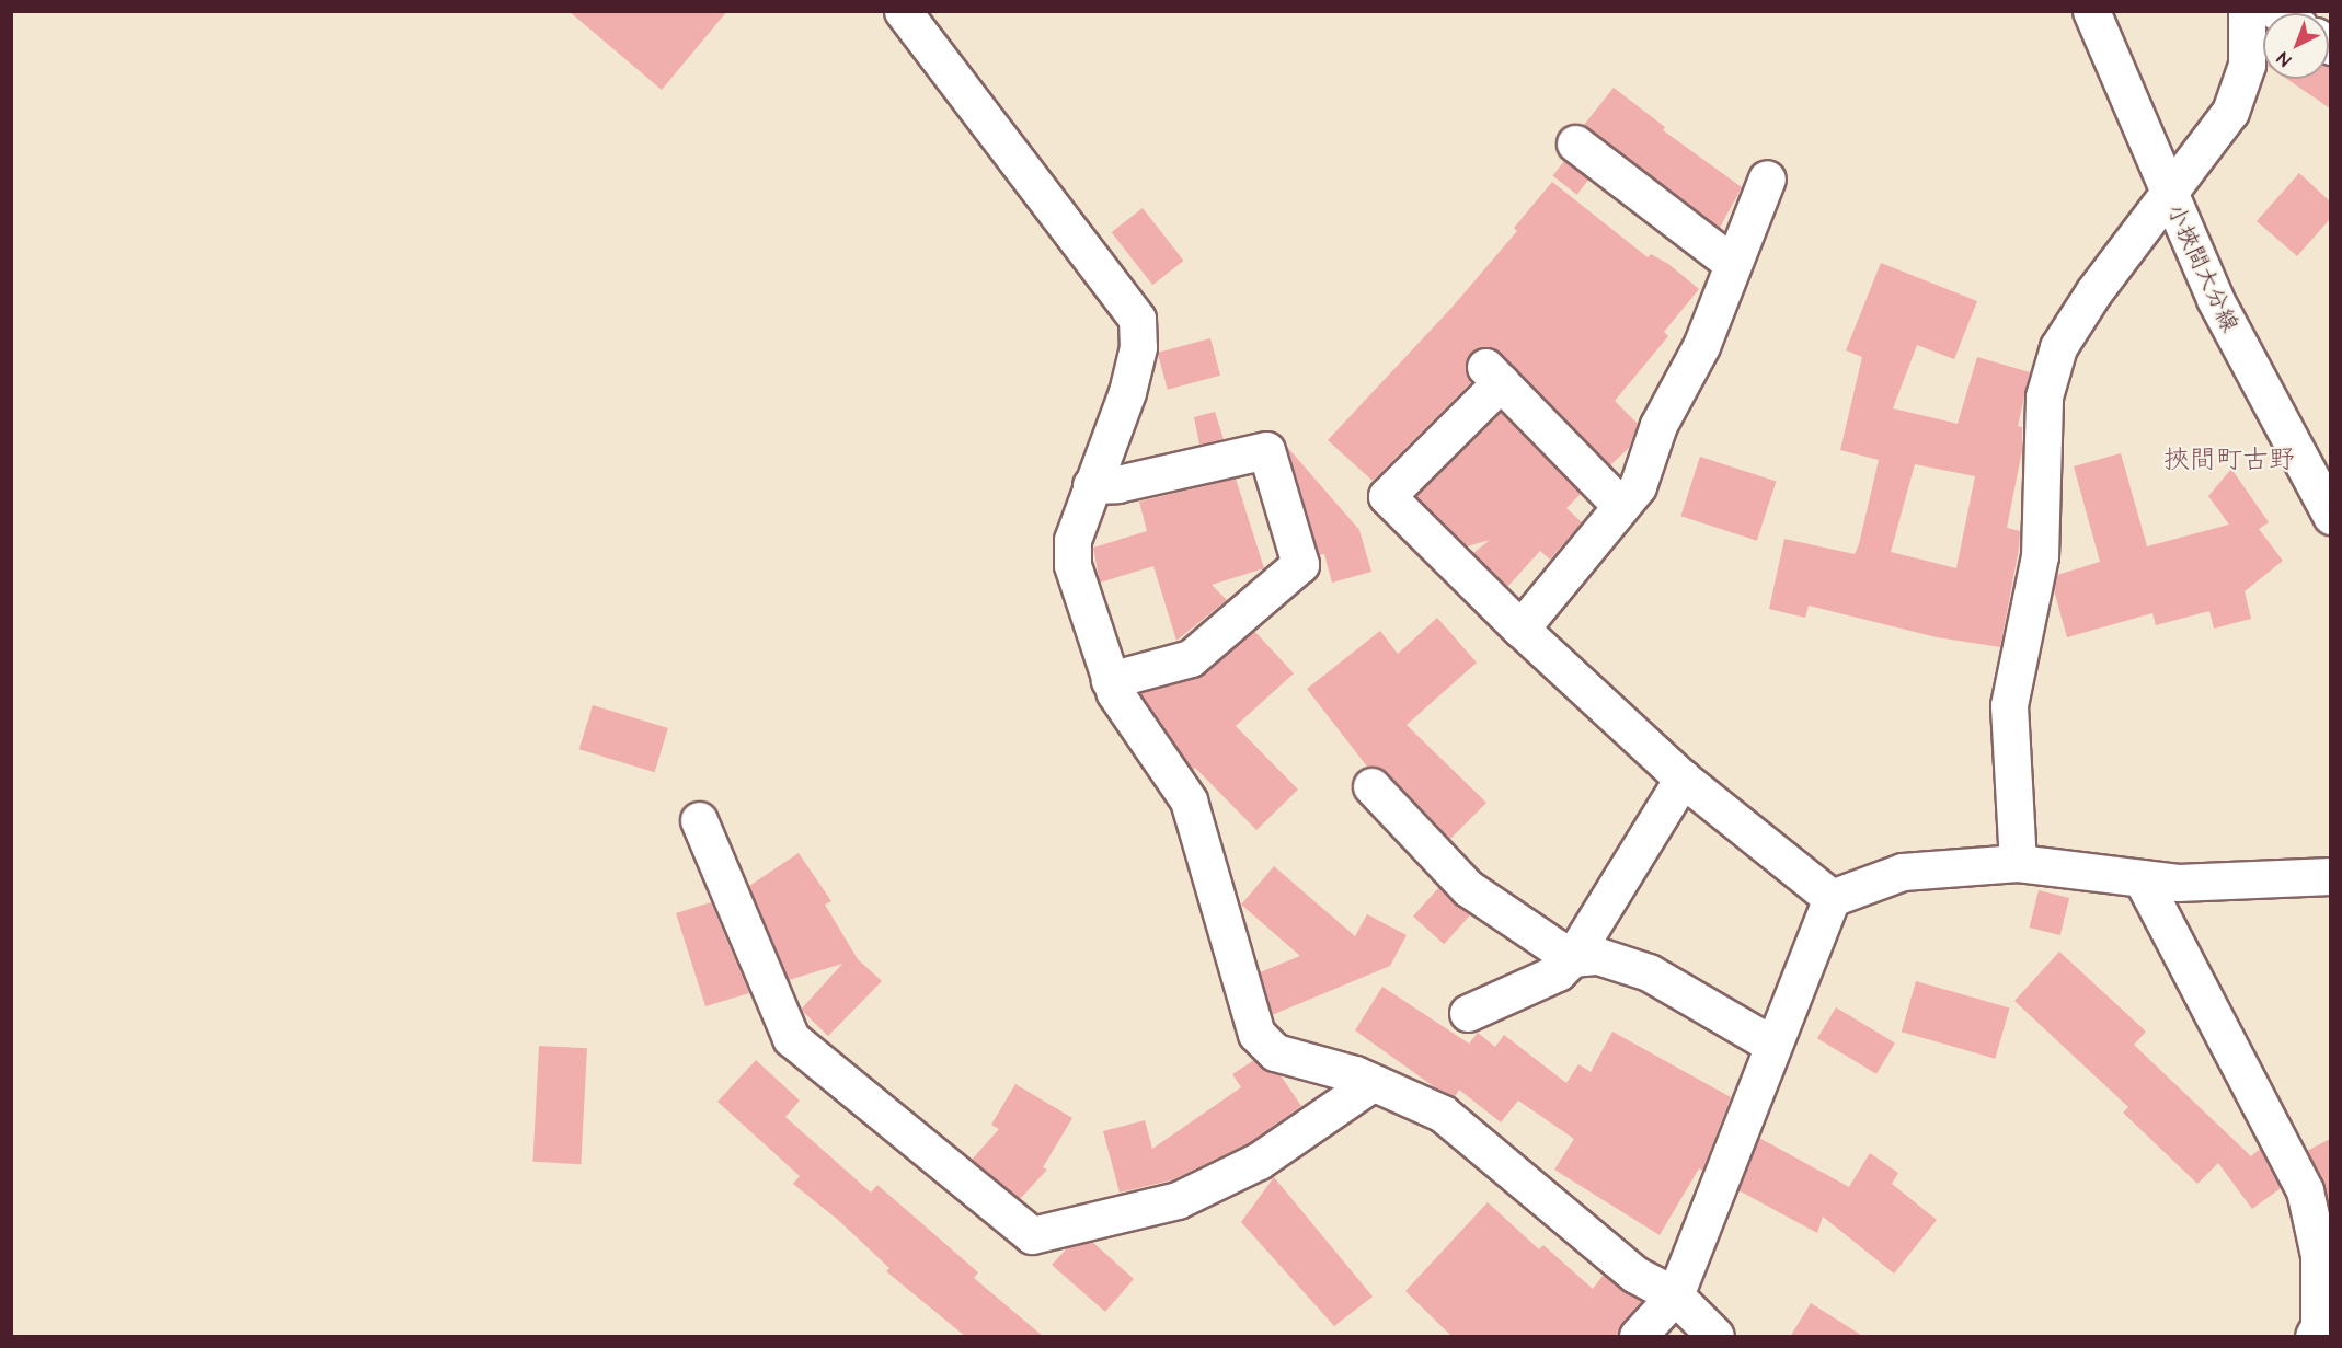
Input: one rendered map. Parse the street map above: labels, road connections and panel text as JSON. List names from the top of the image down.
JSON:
{
  "streets": {
    "street": ["小挾間大分線"]
  },
  "districts": ["挾間町古野"],
  "north": "bottom left"
}
